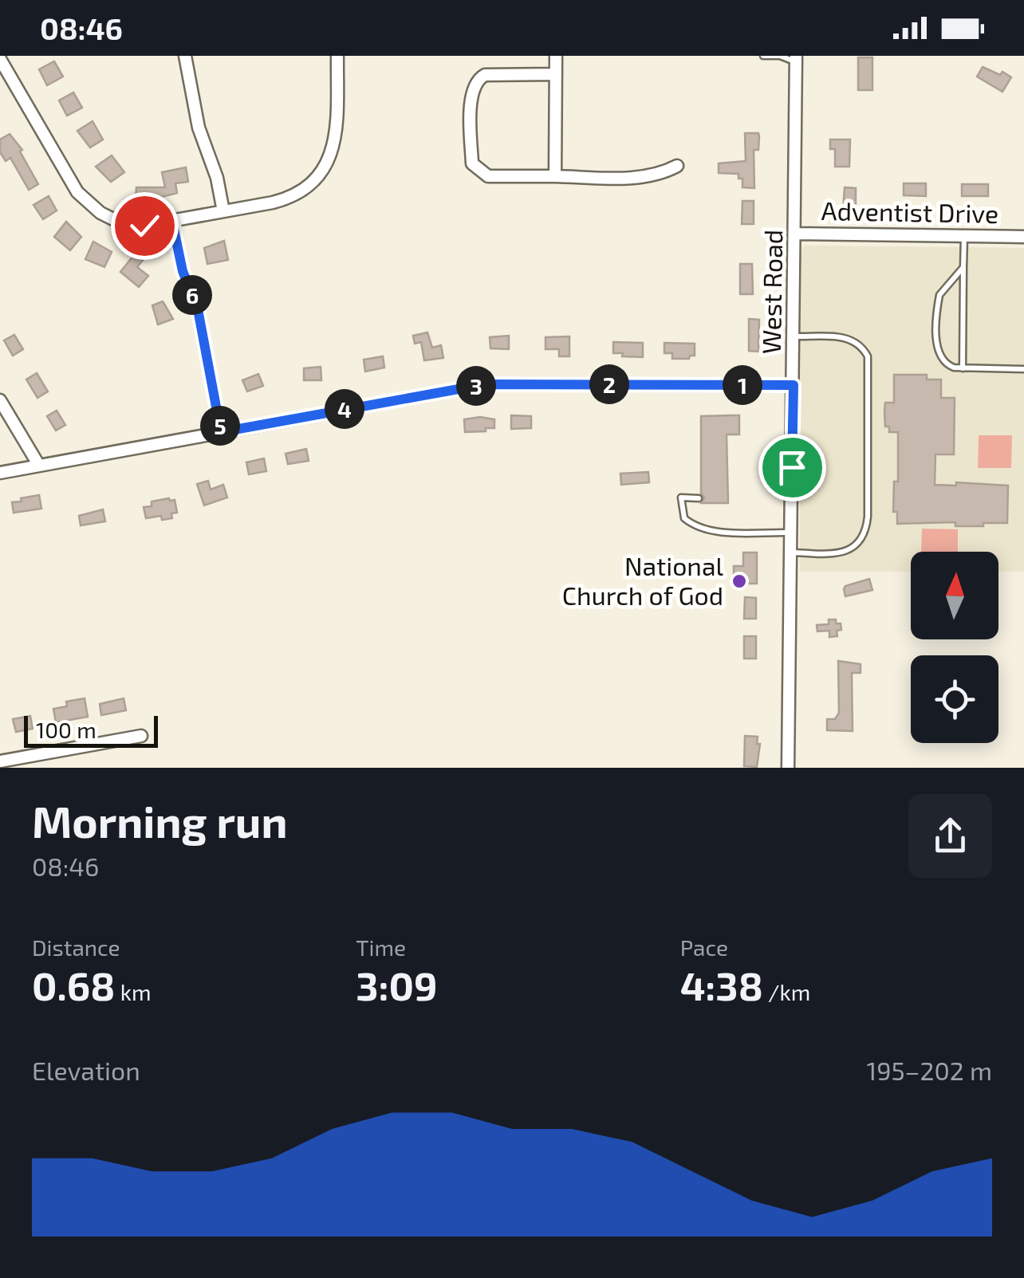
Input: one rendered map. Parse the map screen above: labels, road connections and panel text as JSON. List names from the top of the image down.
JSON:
{
  "streets": {
    "street": ["Adventist Drive", "West Road"]
  },
  "crossings": [
    ["Adventist Drive", "West Road"]
  ],
  "places": ["National Church of God"],
  "scale_bar": "100 m",
  "north": "top",
  "page": {
    "status": "08:46",
    "pins": [
      "6",
      "2",
      "1",
      "3",
      "4",
      "5"
    ],
    "scale": "100 m",
    "heading": ["Morning run", "08:46"],
    "stats": [
      ["Distance", "0.68 km"],
      ["Time", "3:09"],
      ["Pace", "4:38 /km"]
    ],
    "chart": ["Elevation", "195–202 m"]
  }
}
